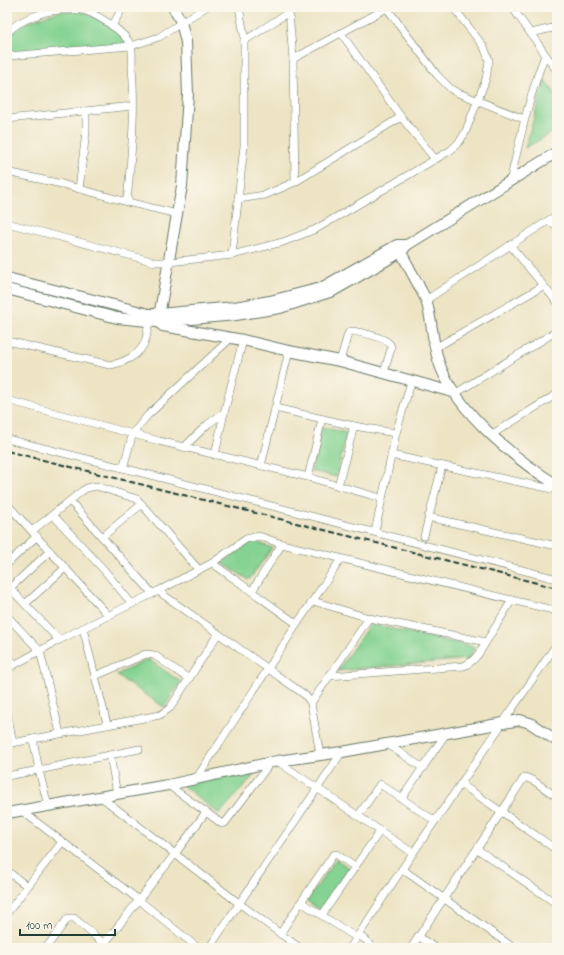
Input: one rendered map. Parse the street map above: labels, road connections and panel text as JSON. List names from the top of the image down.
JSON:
{
  "scale_bar": "100 m"
}
